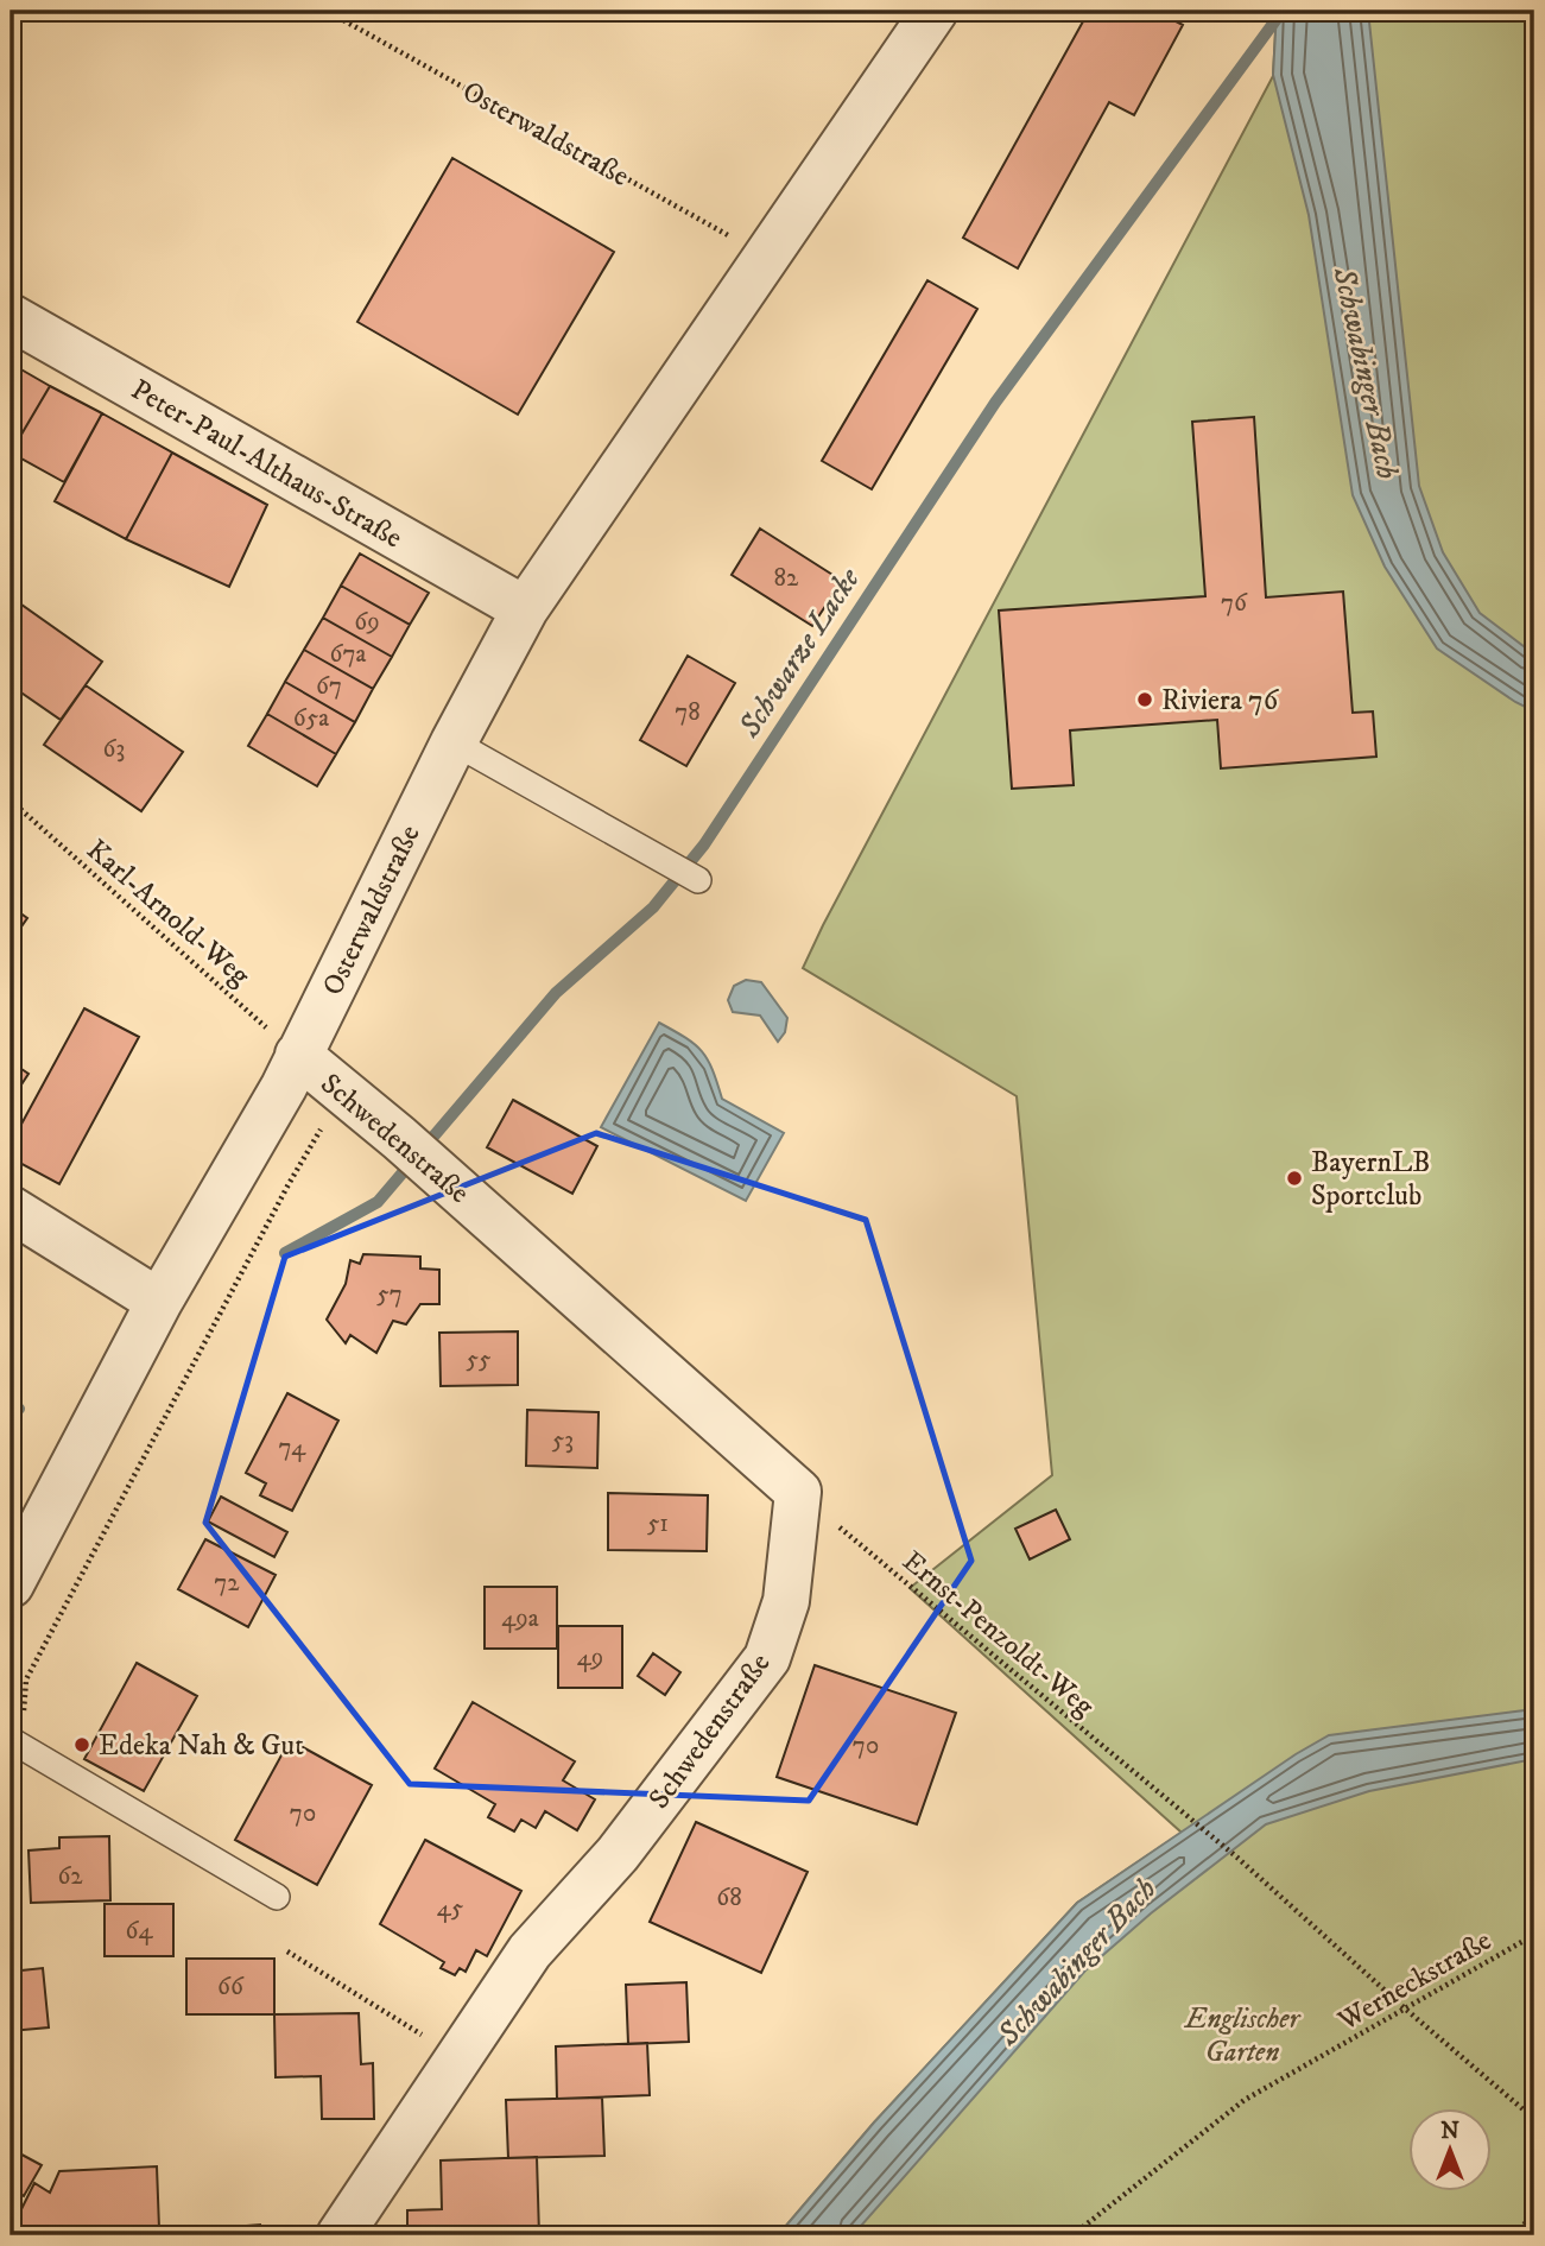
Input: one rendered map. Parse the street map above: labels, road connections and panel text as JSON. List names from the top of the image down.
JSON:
{
  "streets": {
    "street": ["Osterwaldstraße", "Peter-Paul-Althaus-Straße", "Schwedenstraße"],
    "path": ["Karl-Arnold-Weg", "Ernst-Penzoldt-Weg", "Werneckstraße"]
  },
  "crossings": [
    ["Osterwaldstraße", "Peter-Paul-Althaus-Straße"],
    ["Osterwaldstraße", "Karl-Arnold-Weg"],
    ["Osterwaldstraße", "Schwedenstraße"],
    ["Karl-Arnold-Weg", "Schwedenstraße"],
    ["Schwedenstraße", "Ernst-Penzoldt-Weg"],
    ["Ernst-Penzoldt-Weg", "Werneckstraße"]
  ],
  "water": ["Schwabinger Bach", "Schwarze Lacke"],
  "parks": ["Englischer Garten"],
  "places": ["Riviera 76", "BayernLB Sportclub", "Edeka Nah & Gut"],
  "house_numbers": [
    "82",
    "76",
    "69",
    "67a",
    "67",
    "78",
    "65a",
    "63",
    "57",
    "55",
    "53",
    "74",
    "51",
    "72",
    "49a",
    "49",
    "70",
    "70",
    "62",
    "68",
    "45",
    "64",
    "66"
  ],
  "north": "top"
}
